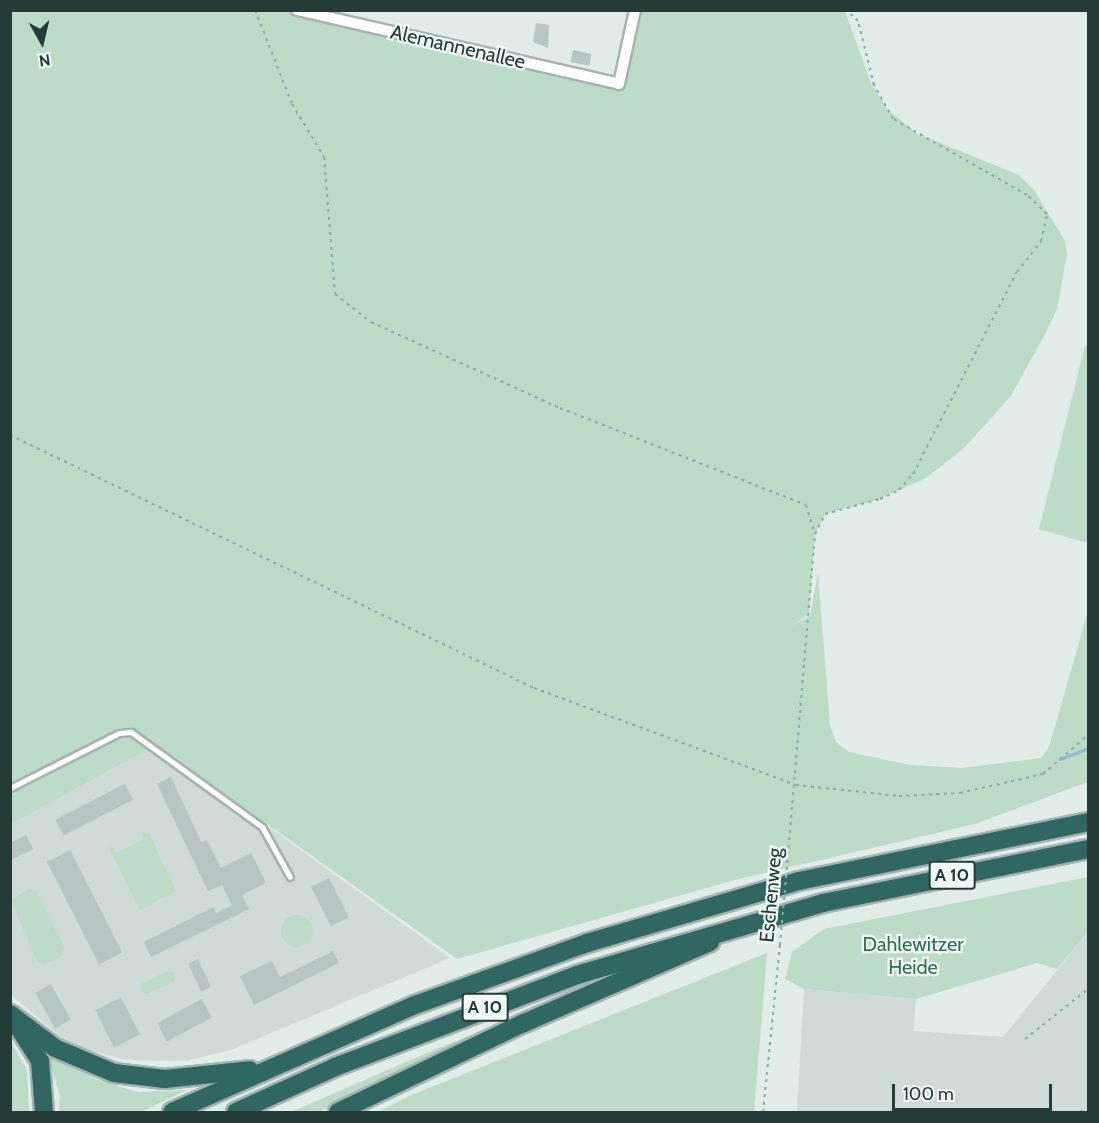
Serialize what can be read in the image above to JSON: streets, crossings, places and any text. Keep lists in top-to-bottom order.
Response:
{
  "streets": {
    "highway": ["A 10"],
    "street": ["Alemannenallee"],
    "path": ["Eschenweg"]
  },
  "parks": ["Dahlewitzer Heide"],
  "scale_bar": "100 m",
  "north": "bottom"
}
